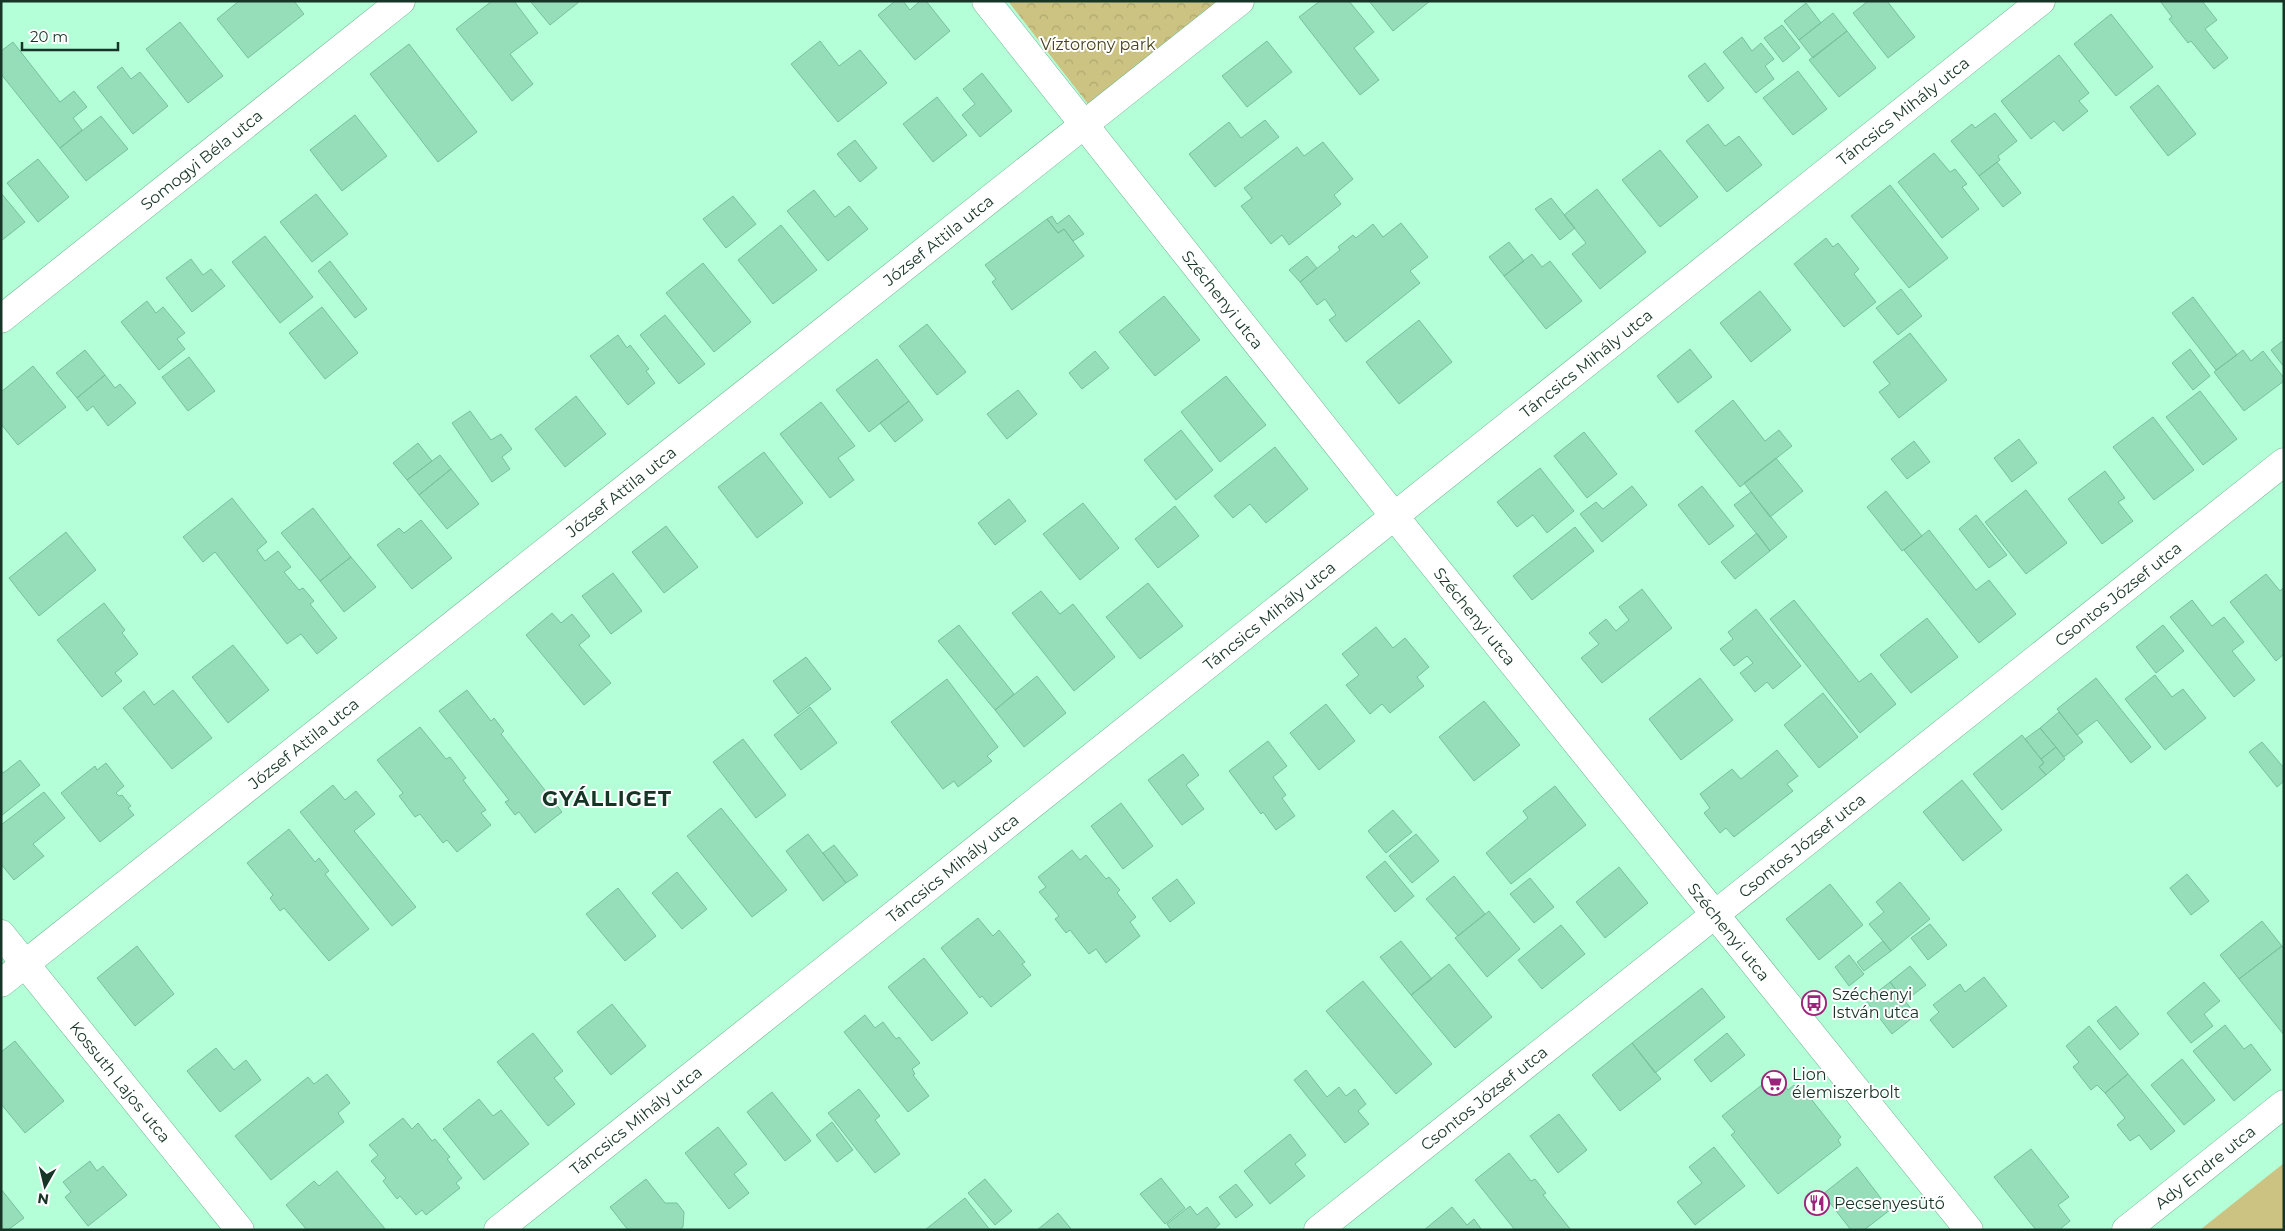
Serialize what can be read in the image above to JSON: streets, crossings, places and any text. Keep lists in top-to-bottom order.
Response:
{
  "streets": {
    "street": [
      "Táncsics Mihály utca",
      "Somogyi Béla utca",
      "József Attila utca",
      "Széchenyi utca",
      "Csontos József utca",
      "Kossuth Lajos utca",
      "Ady Endre utca"
    ]
  },
  "crossings": [
    ["Táncsics Mihály utca", "Széchenyi utca"],
    ["József Attila utca", "Széchenyi utca"],
    ["József Attila utca", "Kossuth Lajos utca"],
    ["Széchenyi utca", "Csontos József utca"]
  ],
  "districts": ["GYÁLLIGET"],
  "parks": ["Víztorony park"],
  "places": {
    "bus stop": ["Széchenyi István utca"],
    "supermarket": ["Lion élemiszerbolt"],
    "restaurant": ["Pecsenyesütő"]
  },
  "scale_bar": "20 m",
  "north": "bottom"
}
